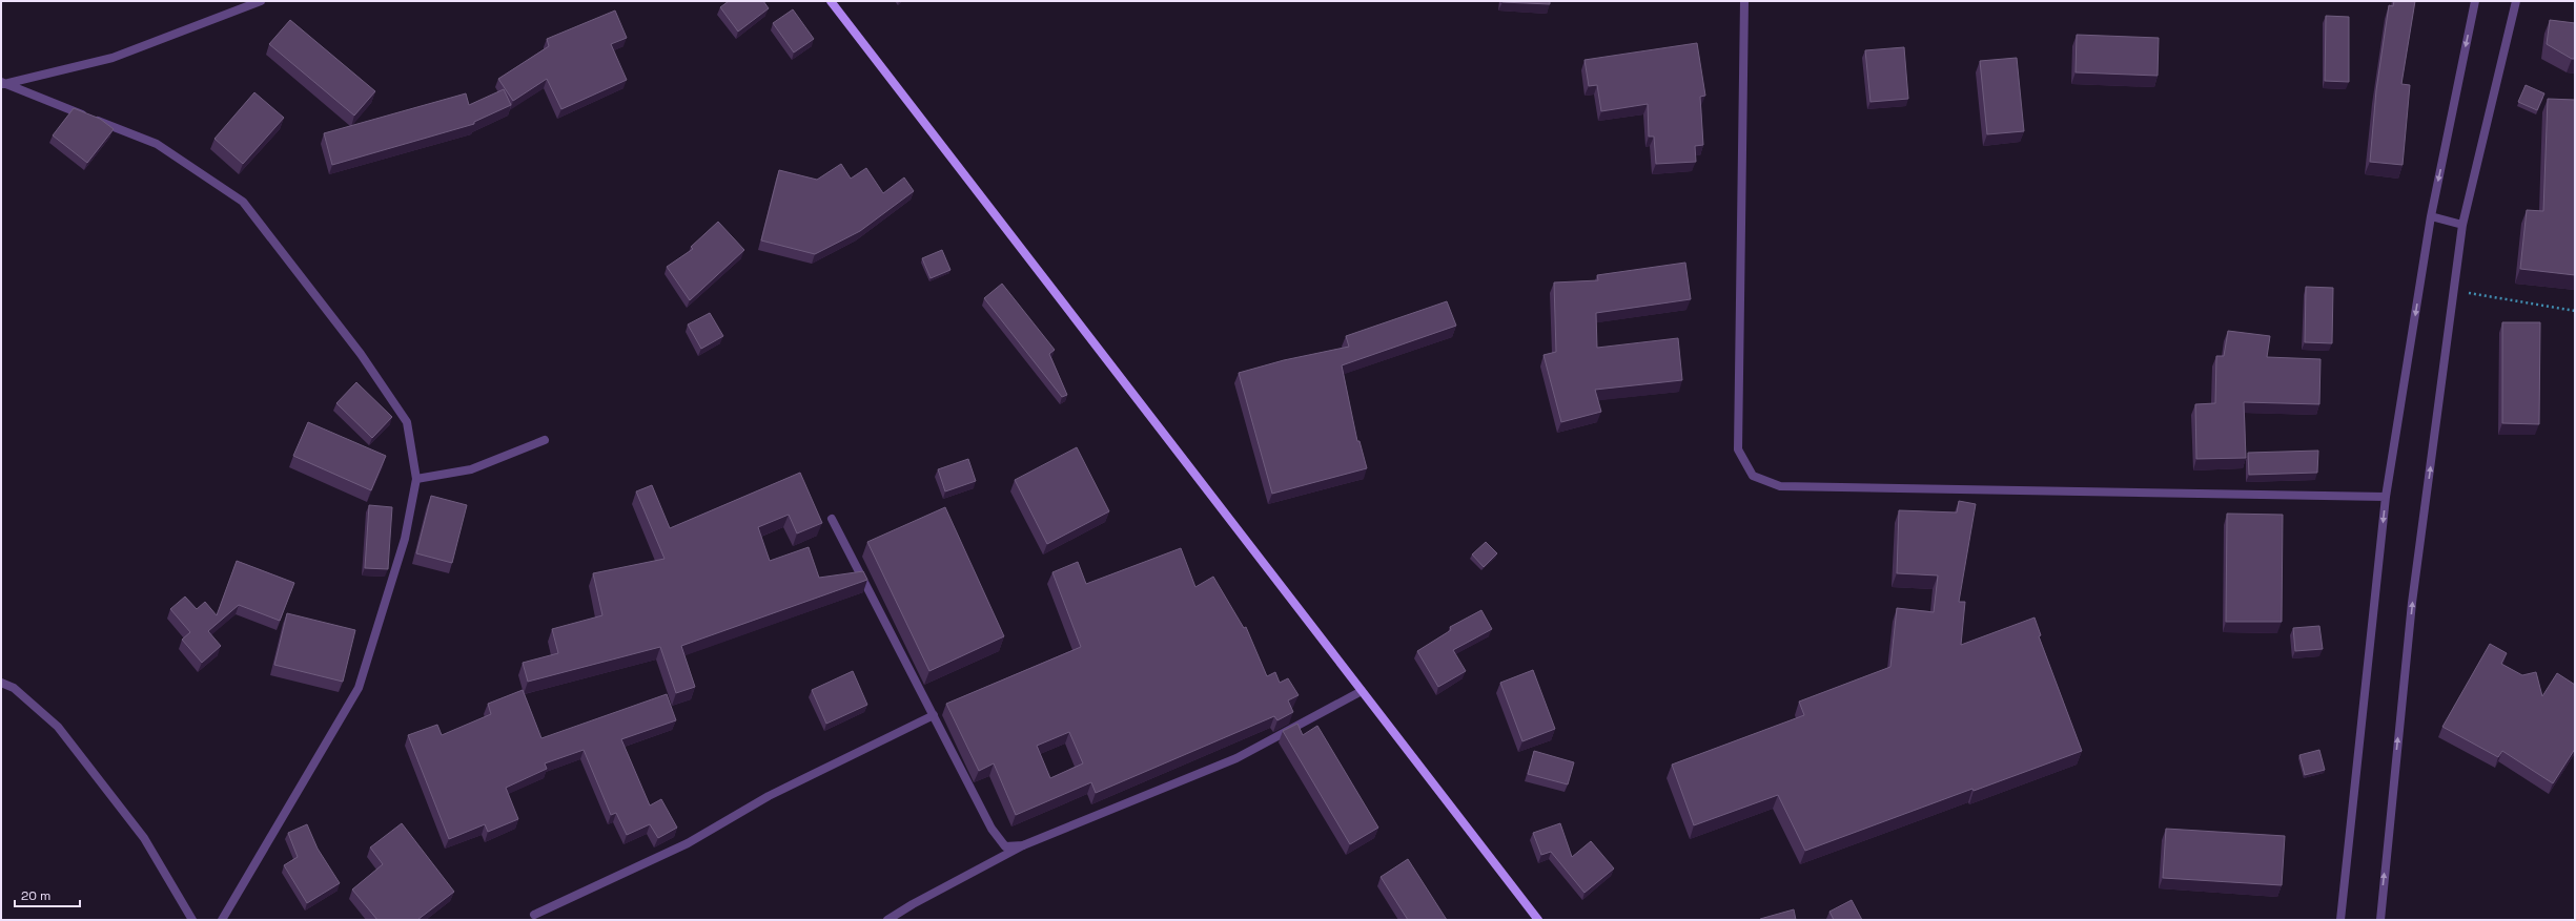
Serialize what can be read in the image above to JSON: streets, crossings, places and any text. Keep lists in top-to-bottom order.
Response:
{
  "scale_bar": "20 m"
}
